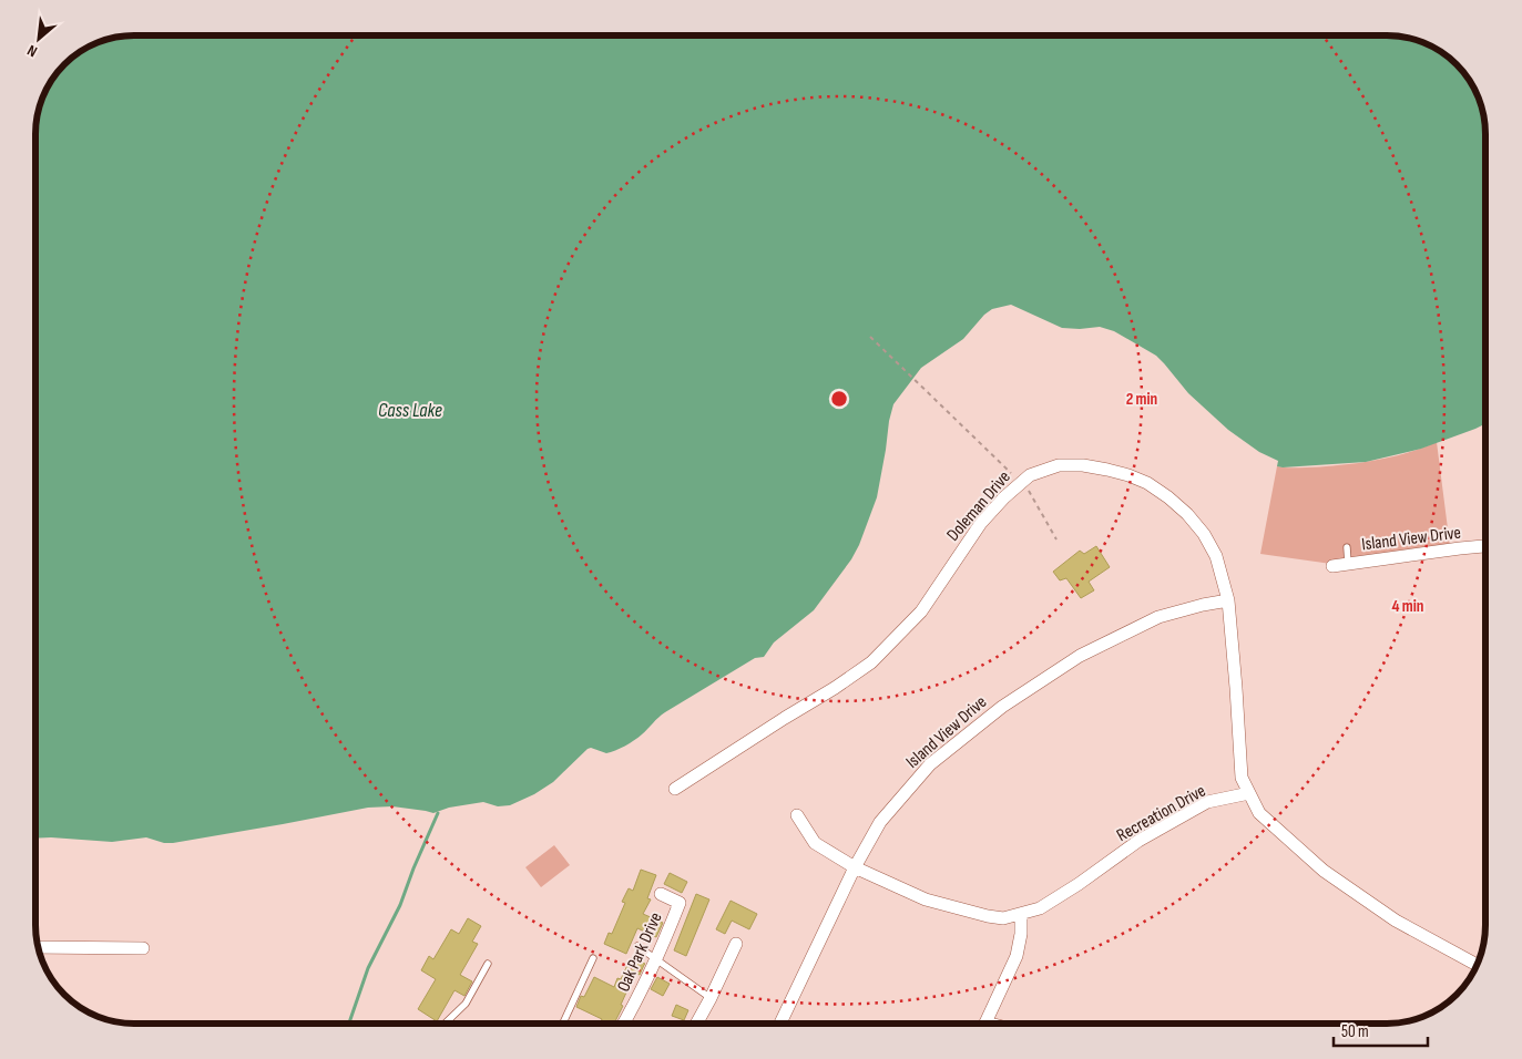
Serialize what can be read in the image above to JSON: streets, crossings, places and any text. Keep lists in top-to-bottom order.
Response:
{
  "streets": {
    "street": [
      "Doleman Drive",
      "Island View Drive",
      "Recreation Drive",
      "Oak Park Drive"
    ]
  },
  "crossings": [
    ["Doleman Drive", "Island View Drive"],
    ["Doleman Drive", "Recreation Drive"],
    ["Island View Drive", "Recreation Drive"]
  ],
  "water": ["Cass Lake"],
  "scale_bar": "50 m",
  "north": "bottom left",
  "rings": ["2 min", "4 min"]
}
